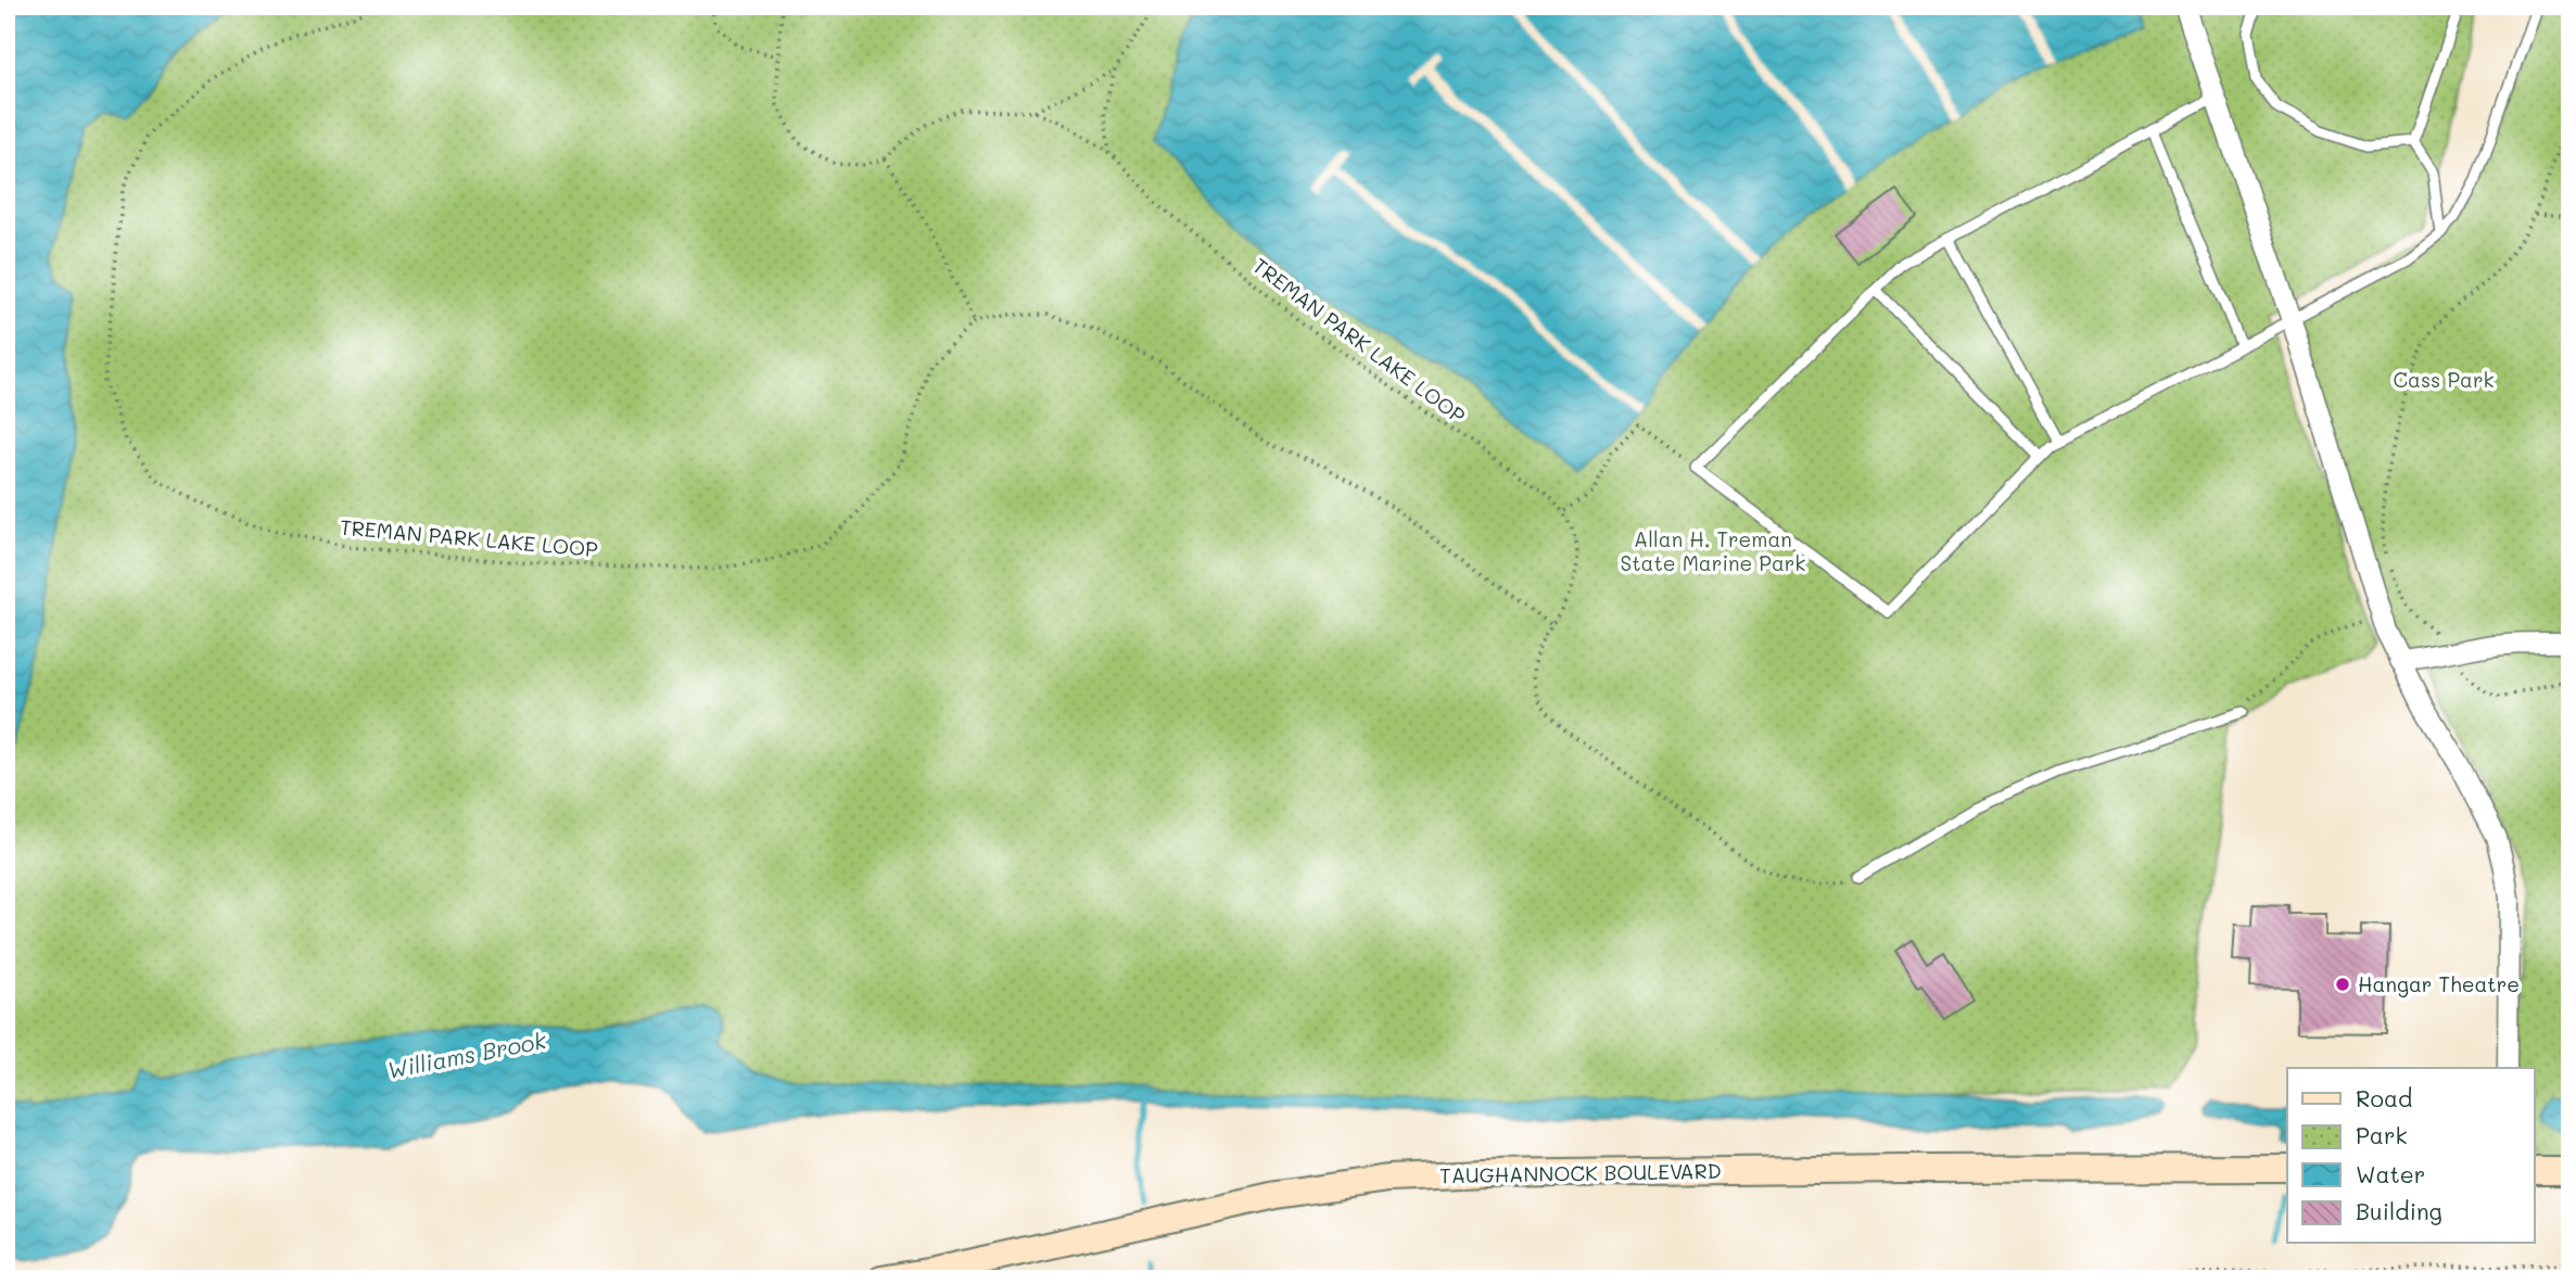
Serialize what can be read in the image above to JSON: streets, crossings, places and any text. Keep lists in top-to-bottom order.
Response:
{
  "streets": {
    "main road": ["TAUGHANNOCK BOULEVARD"],
    "path": ["TREMAN PARK LAKE LOOP"]
  },
  "water": ["Williams Brook"],
  "parks": ["Cass Park", "Allan H. Treman State Marine Park"],
  "places": ["Hangar Theatre"],
  "legend": [
    "Road",
    "Park",
    "Water",
    "Building"
  ]
}
